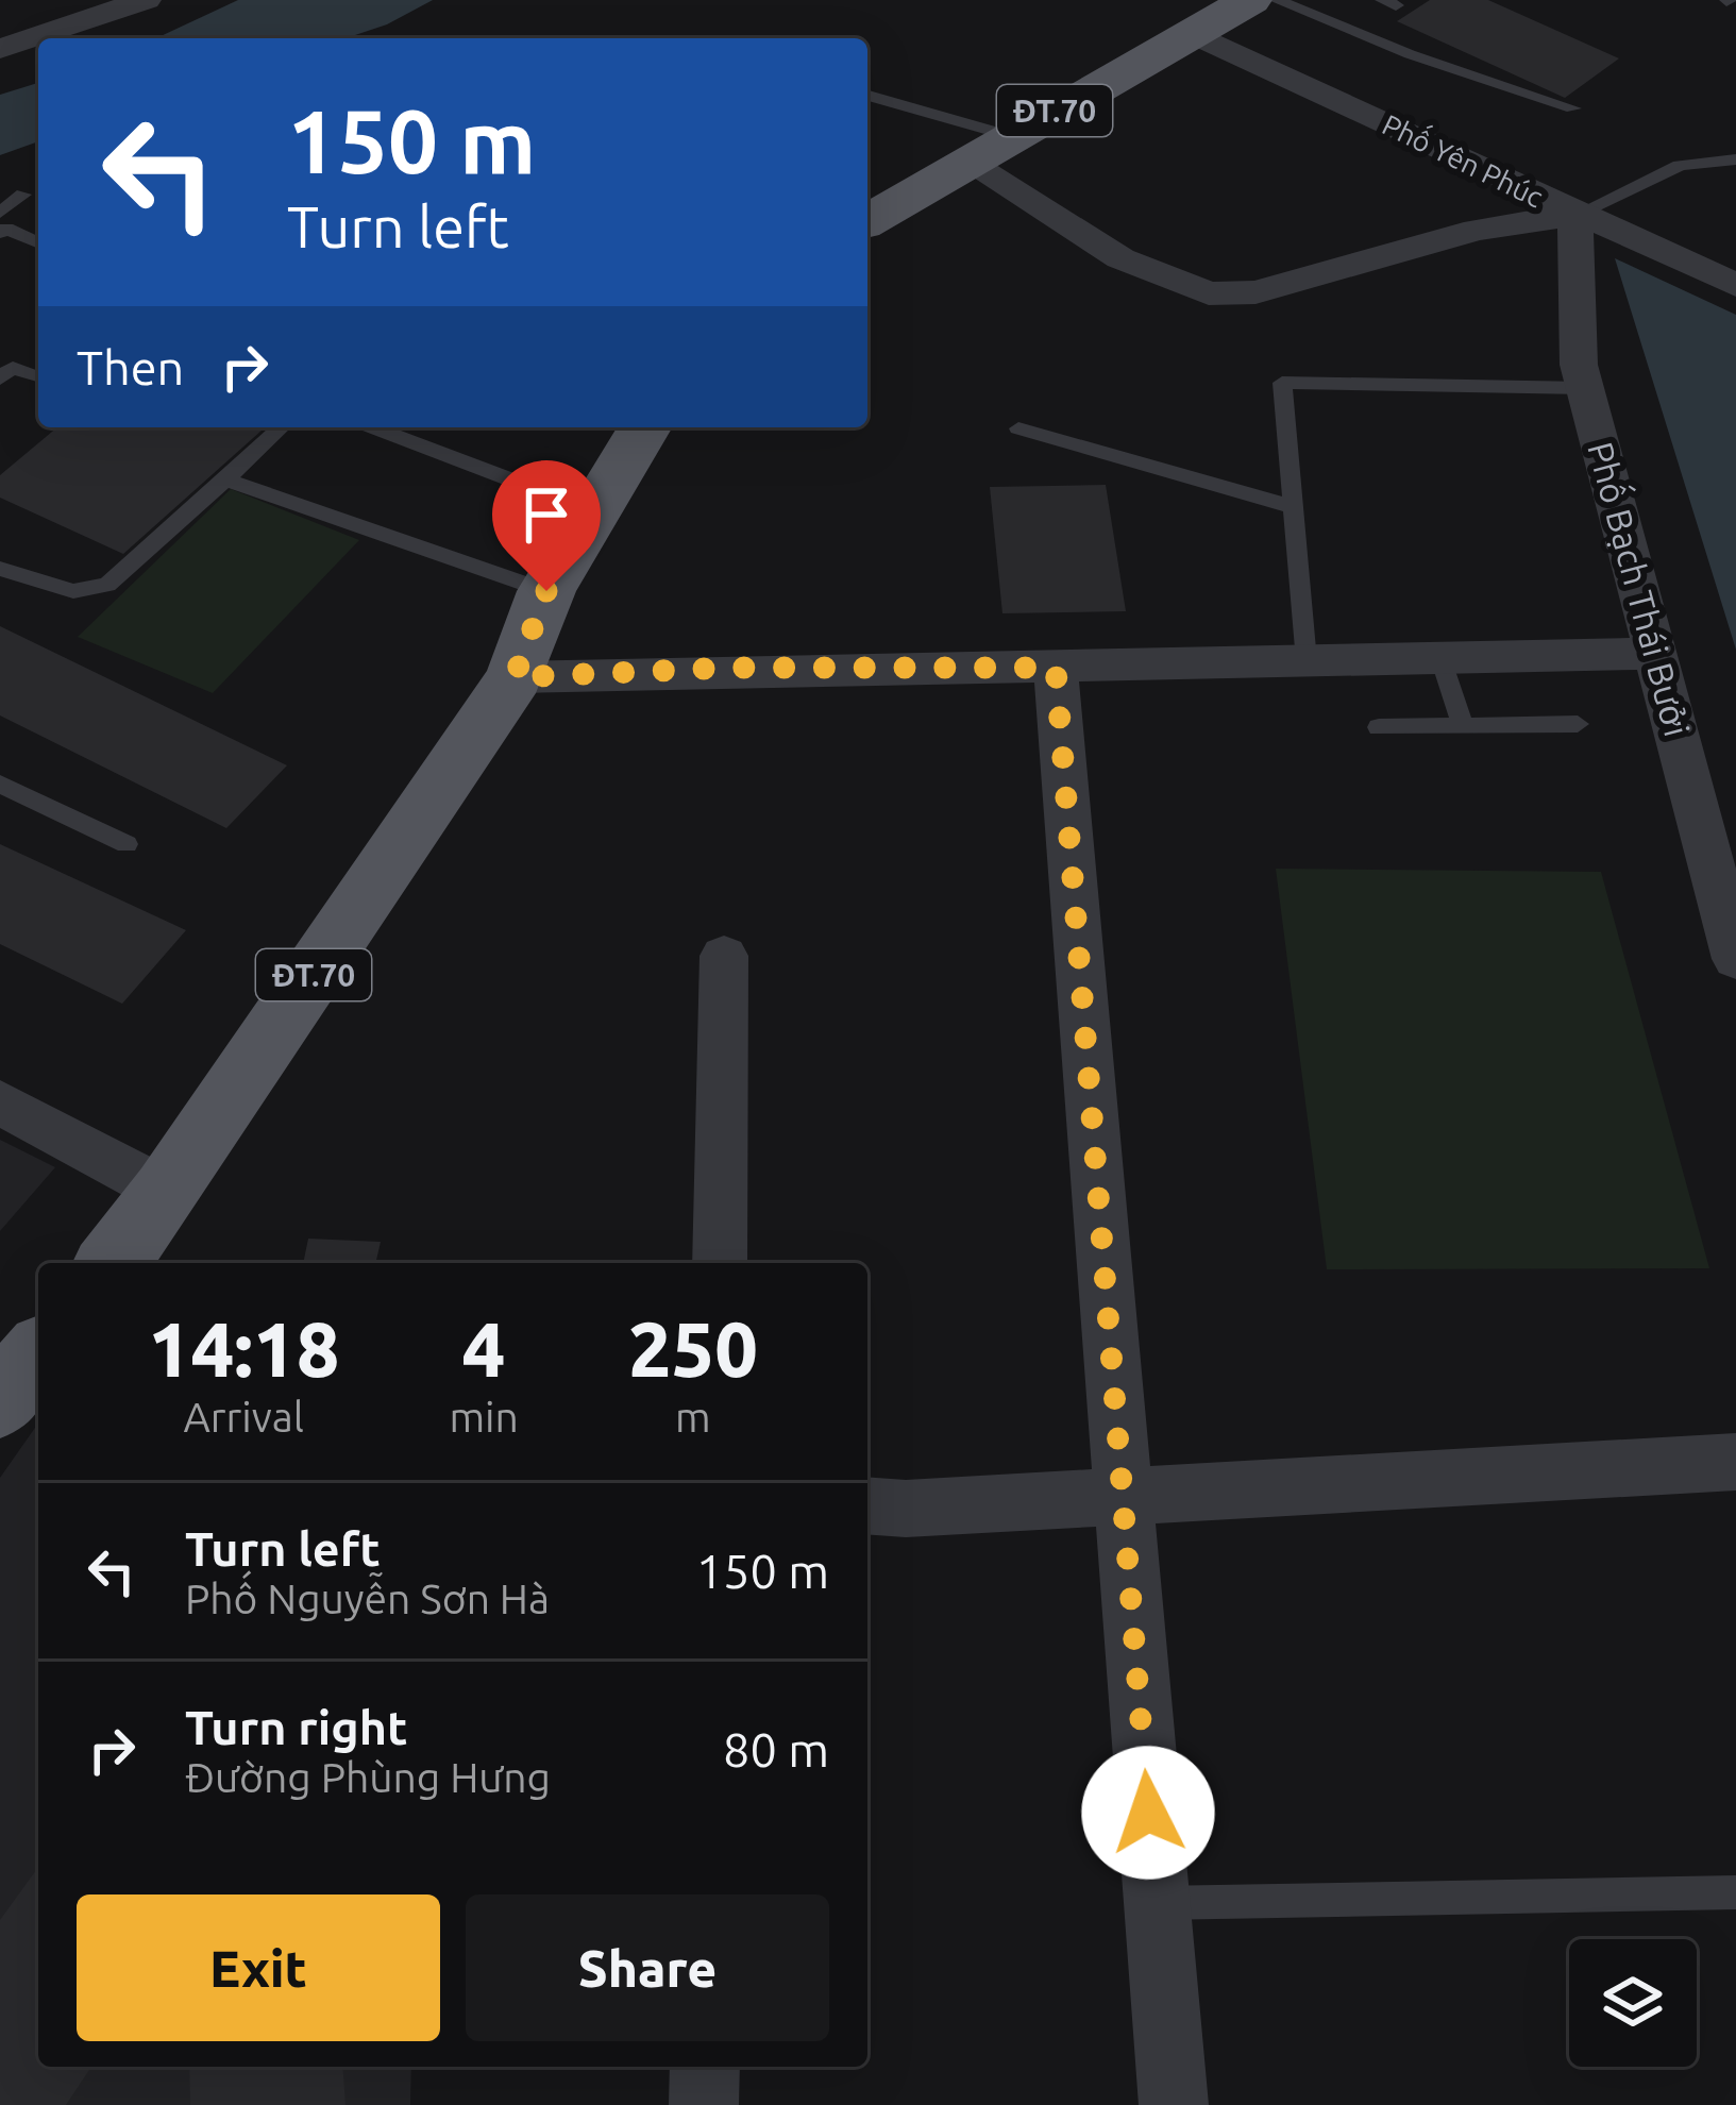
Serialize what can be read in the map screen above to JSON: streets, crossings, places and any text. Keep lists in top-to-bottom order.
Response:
{
  "streets": {
    "main road": ["ĐT.70"],
    "street": ["Phố Yên Phúc", "Phố Bạch Thái Bưởi"]
  },
  "crossings": [
    ["ĐT.70", "Phố Yên Phúc"],
    ["Phố Yên Phúc", "Phố Bạch Thái Bưởi"]
  ],
  "page": {
    "turn": ["150 m", "Turn left"],
    "then": "Then",
    "eta": [
      "14:18",
      "Arrival",
      "4",
      "min",
      "250",
      "m"
    ],
    "list": [
      {
        "name": "Turn left",
        "note": "Phố Nguyễn Sơn Hà",
        "value": "150 m"
      },
      {
        "name": "Turn right",
        "note": "Đường Phùng Hưng",
        "value": "80 m"
      }
    ],
    "buttons": ["Exit", "Share"]
  }
}
